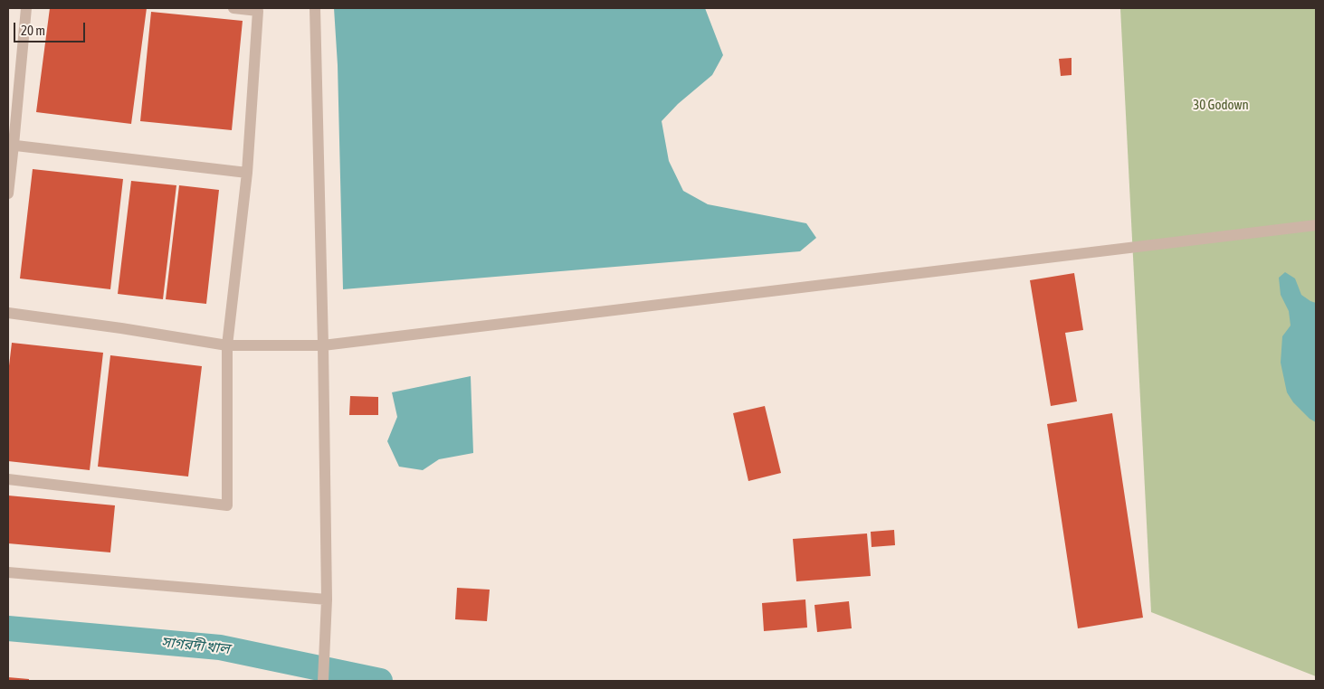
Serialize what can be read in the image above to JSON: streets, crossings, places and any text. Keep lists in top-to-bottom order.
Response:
{
  "water": ["সাগরদী খাল"],
  "parks": ["30 Godown"],
  "scale_bar": "20 m"
}
